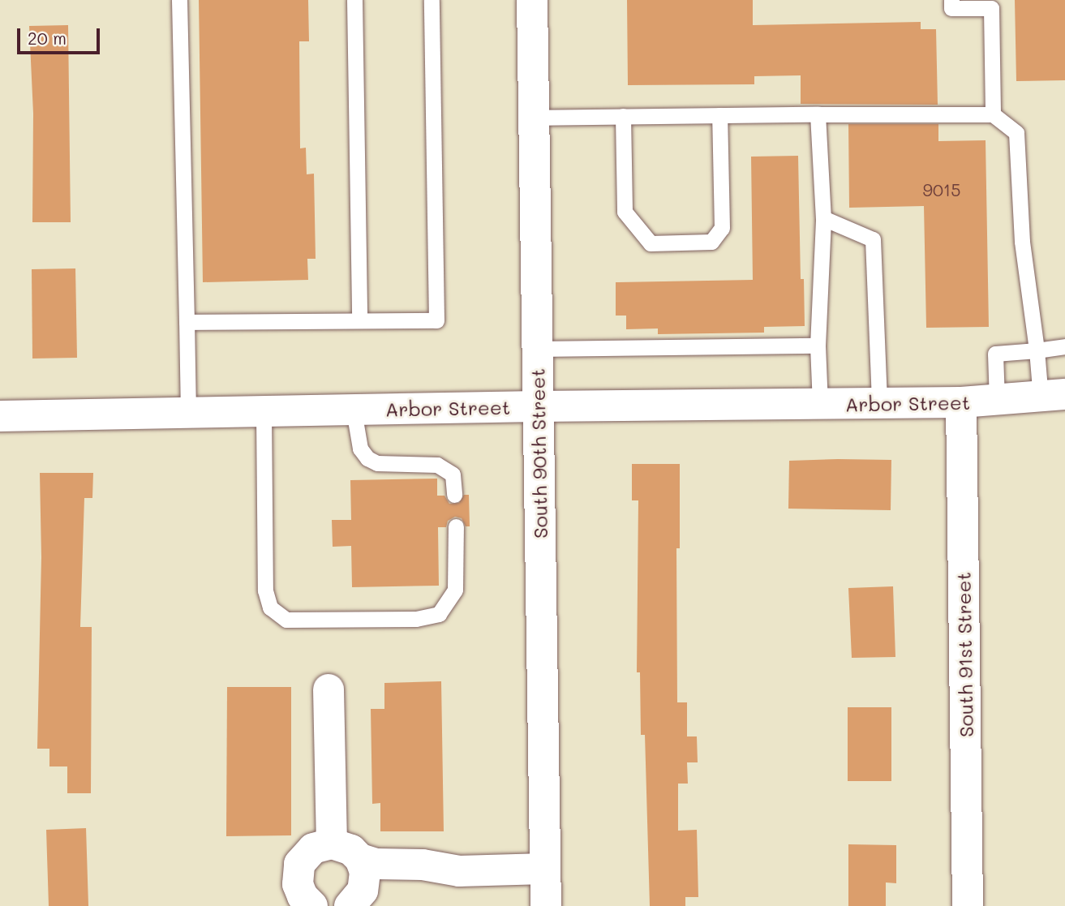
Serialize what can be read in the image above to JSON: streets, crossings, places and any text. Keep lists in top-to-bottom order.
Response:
{
  "streets": {
    "street": ["Arbor Street", "South 90th Street", "South 91st Street"]
  },
  "crossings": [
    ["Arbor Street", "South 90th Street"],
    ["Arbor Street", "South 91st Street"]
  ],
  "house_numbers": ["9015"],
  "scale_bar": "20 m"
}
